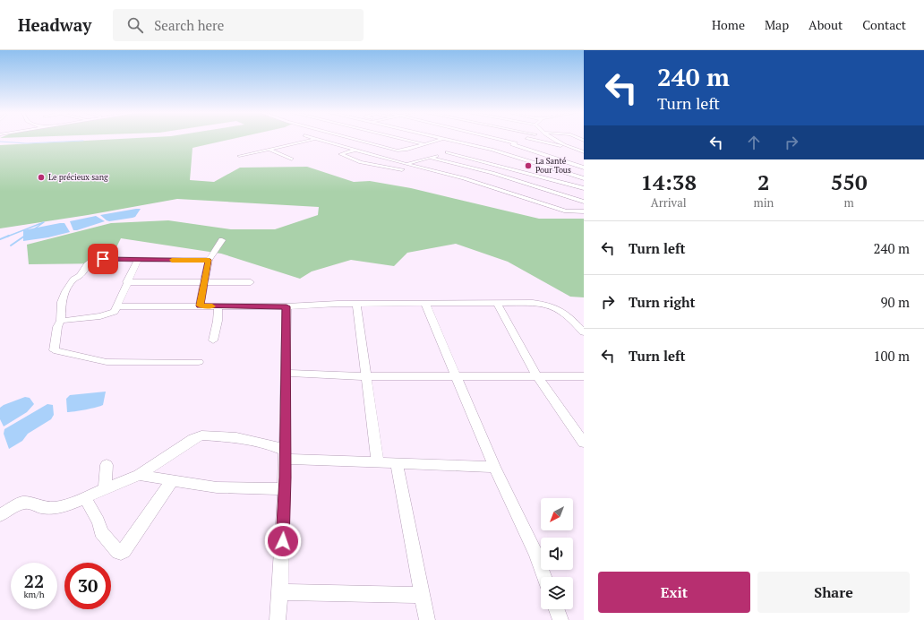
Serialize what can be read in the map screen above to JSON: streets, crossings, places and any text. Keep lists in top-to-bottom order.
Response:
{
  "places": ["La Santé Pour Tous", "Le précieux sang"],
  "north": "bottom left",
  "page": {
    "header": "Headway",
    "search": "Search here",
    "nav": [
      "Home",
      "Map",
      "About",
      "Contact"
    ],
    "turn": ["240 m", "Turn left"],
    "eta": [
      "14:38",
      "Arrival",
      "2",
      "min",
      "550",
      "m"
    ],
    "list": [
      {
        "name": "Turn left",
        "value": "240 m"
      },
      {
        "name": "Turn right",
        "value": "90 m"
      },
      {
        "name": "Turn left",
        "value": "100 m"
      }
    ],
    "speed": "22 km/h",
    "limit": "30",
    "buttons": ["Exit", "Share"]
  }
}
